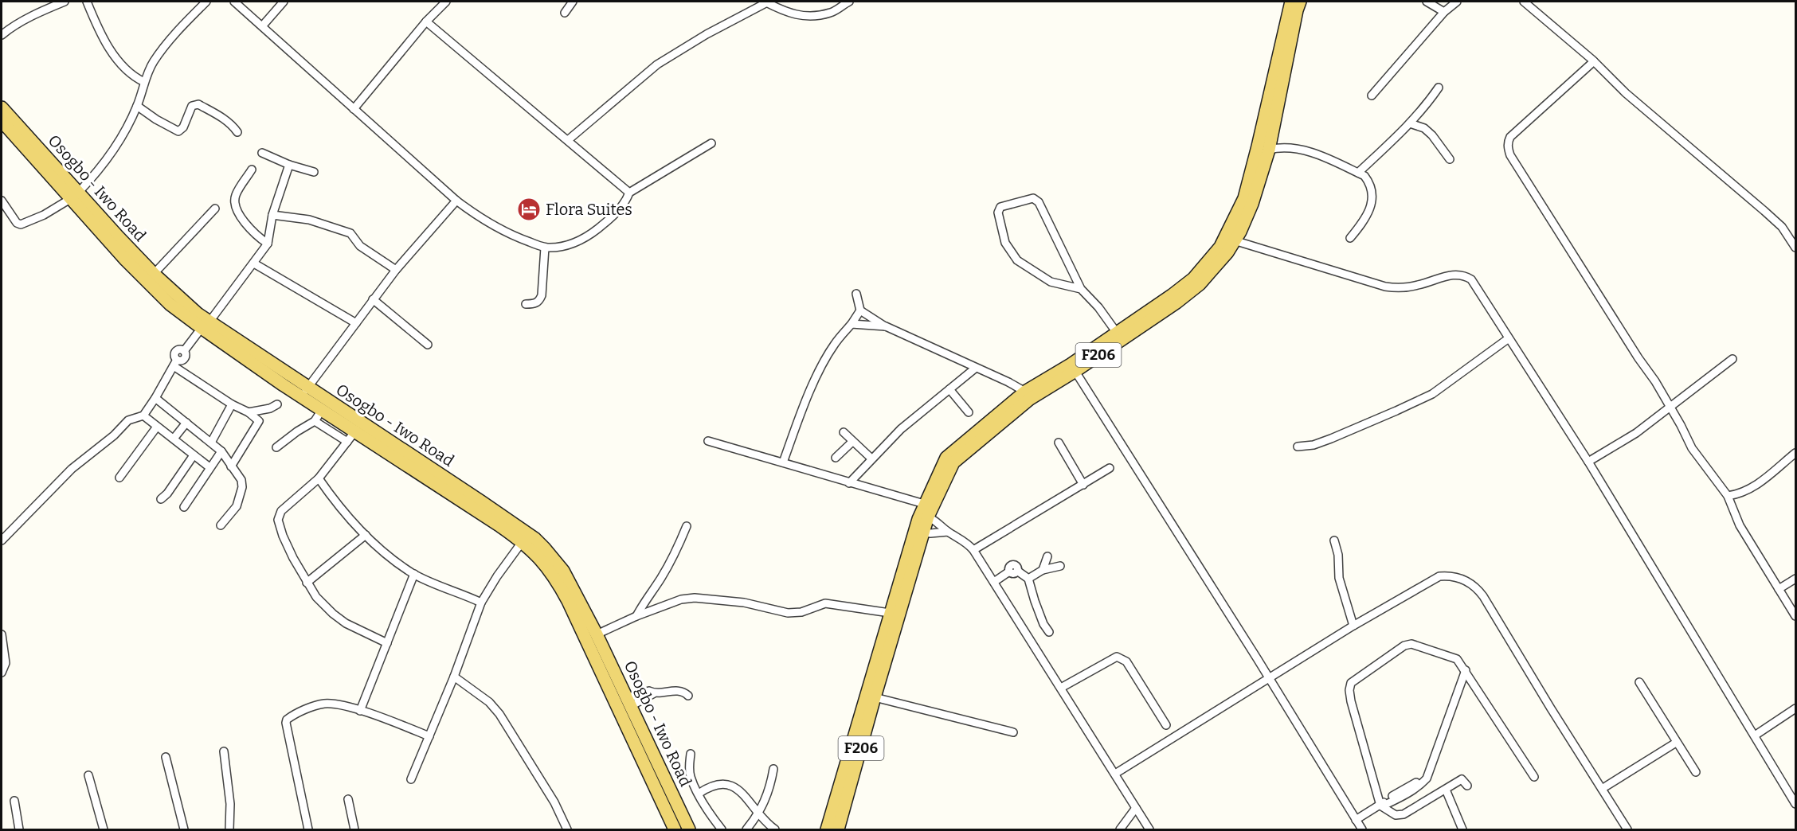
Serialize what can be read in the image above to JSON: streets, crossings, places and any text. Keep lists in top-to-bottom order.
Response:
{
  "streets": {
    "main road": ["Osogbo - Iwo Road", "F206"]
  },
  "places": {
    "hotel": ["Flora Suites"]
  }
}
